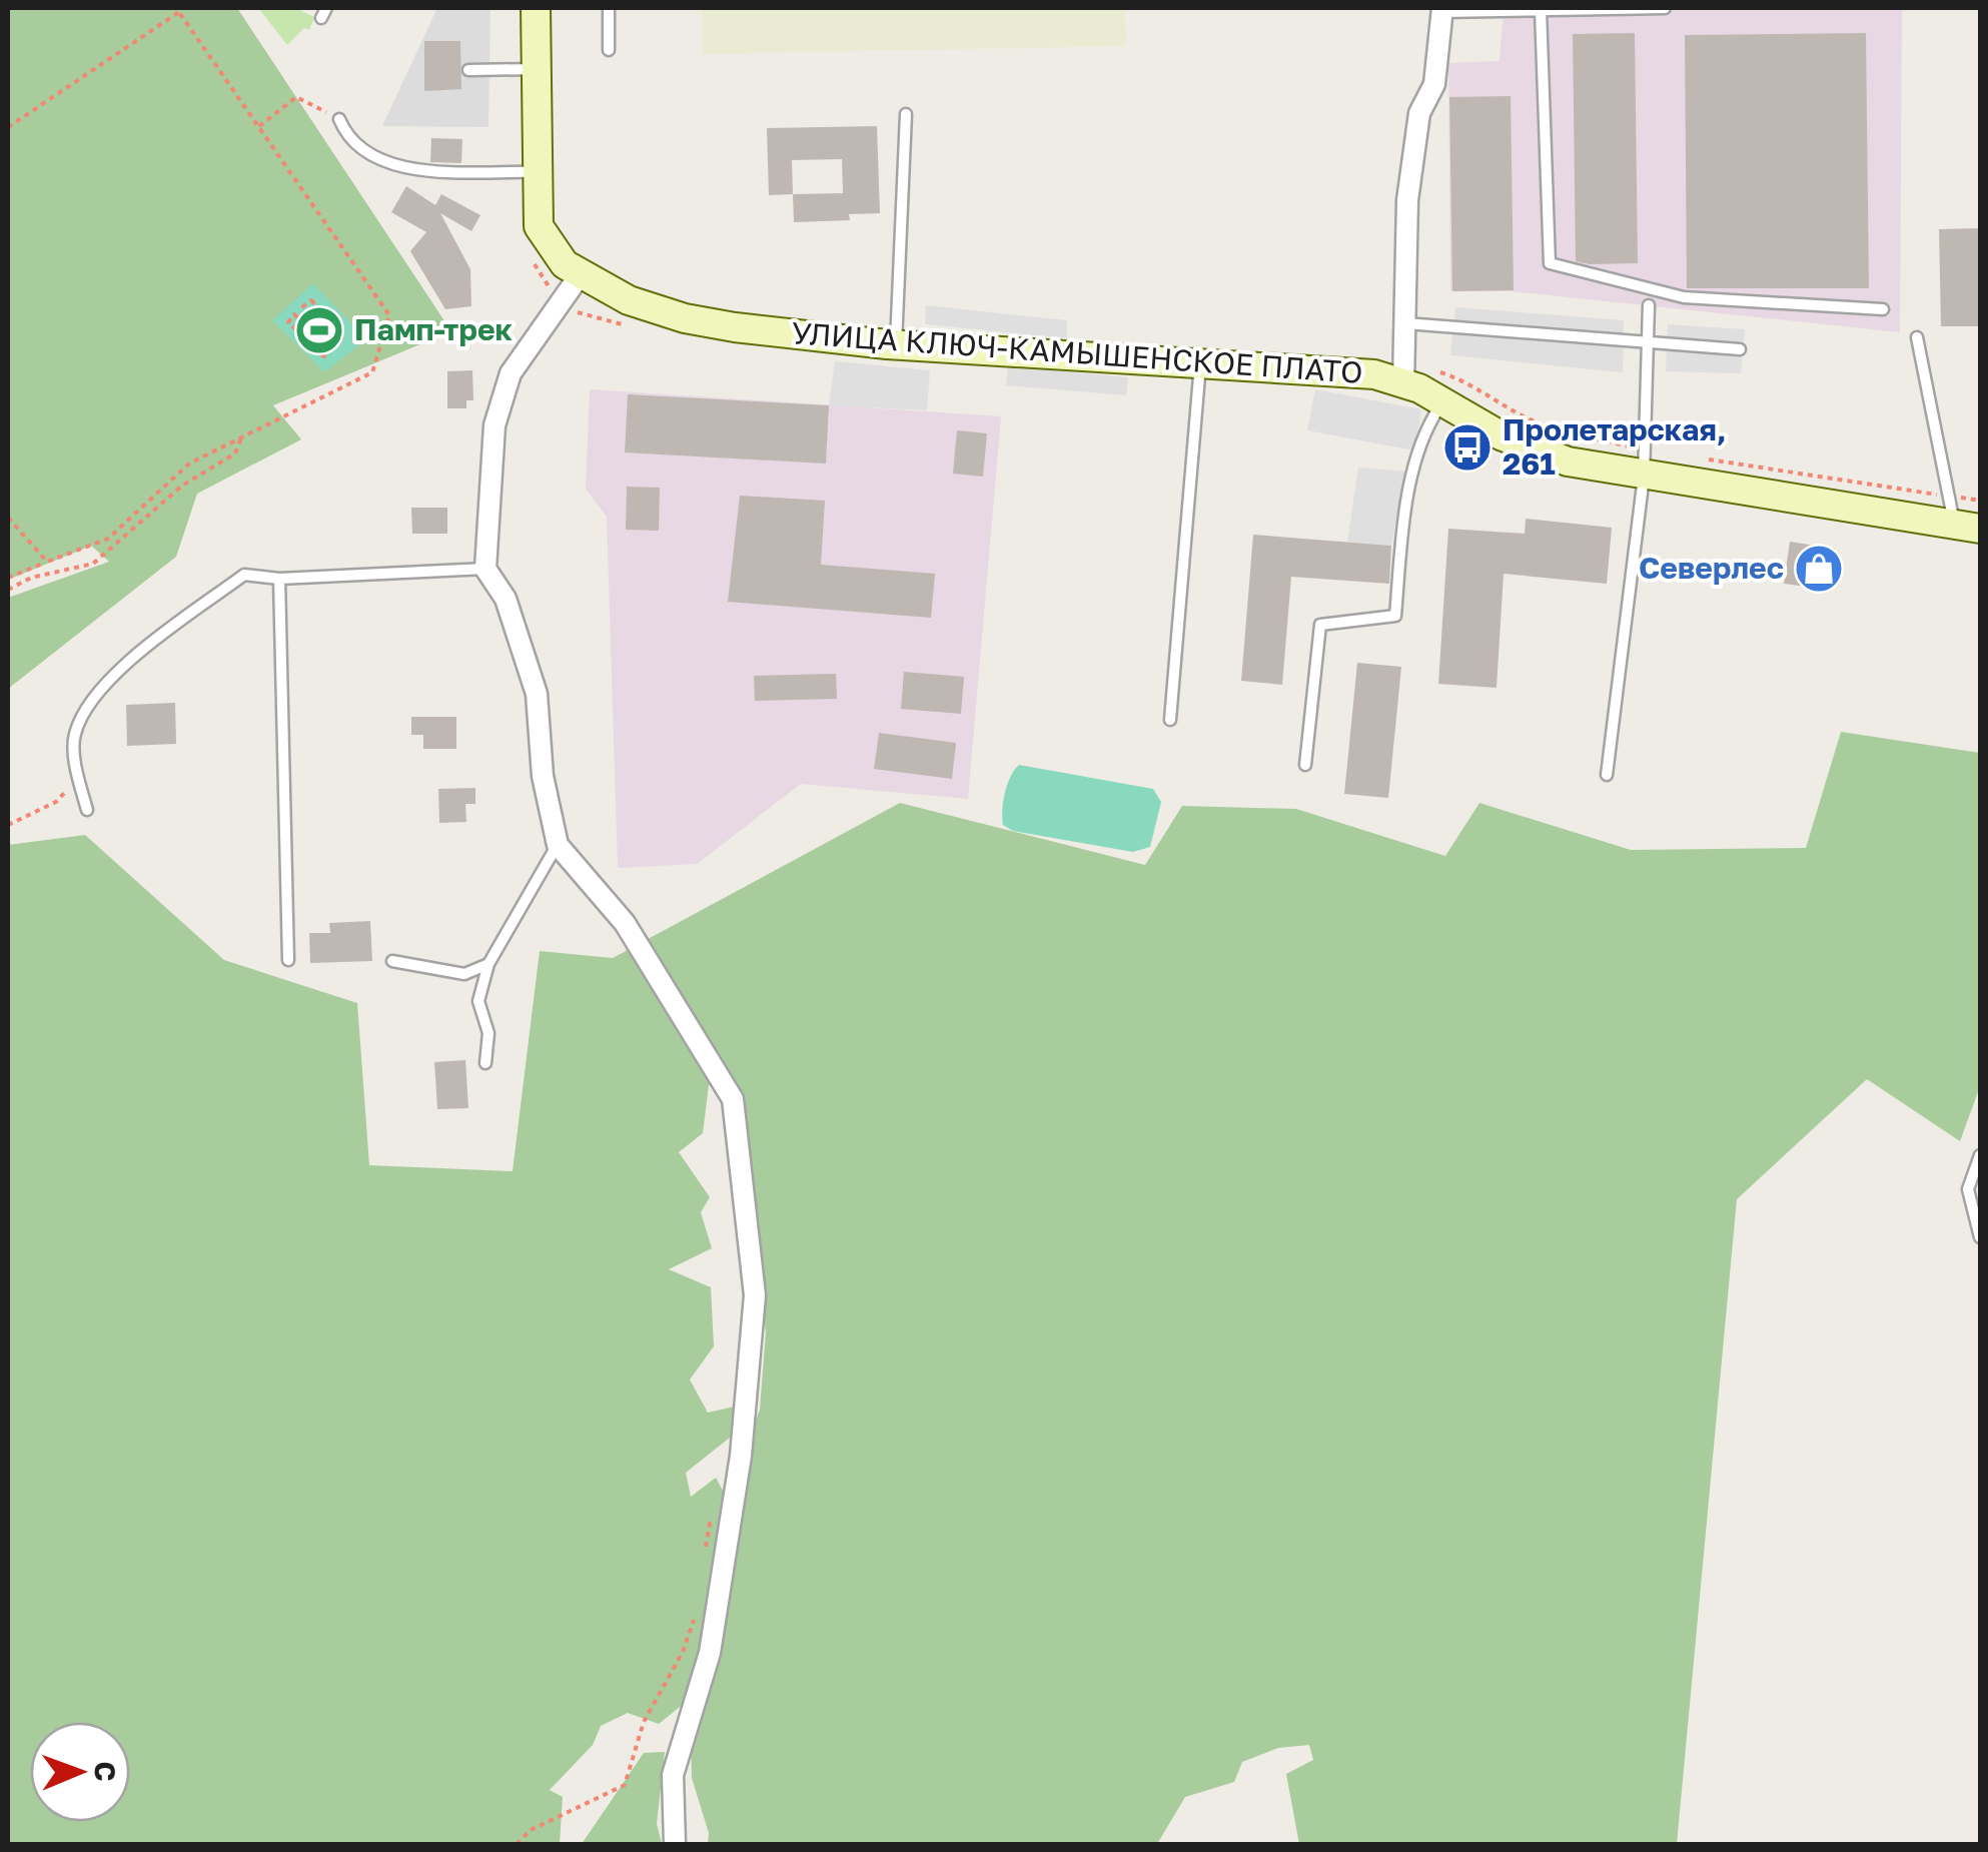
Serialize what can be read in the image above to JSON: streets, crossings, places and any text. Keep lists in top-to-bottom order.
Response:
{
  "streets": {
    "main road": ["УЛИЦА КЛЮЧ-КАМЫШЕНСКОЕ ПЛАТО"]
  },
  "places": {
    "sports": ["Памп-трек"],
    "bus stop": ["Пролетарская, 261"],
    "shop": ["Северлес"]
  },
  "north": "right"
}
